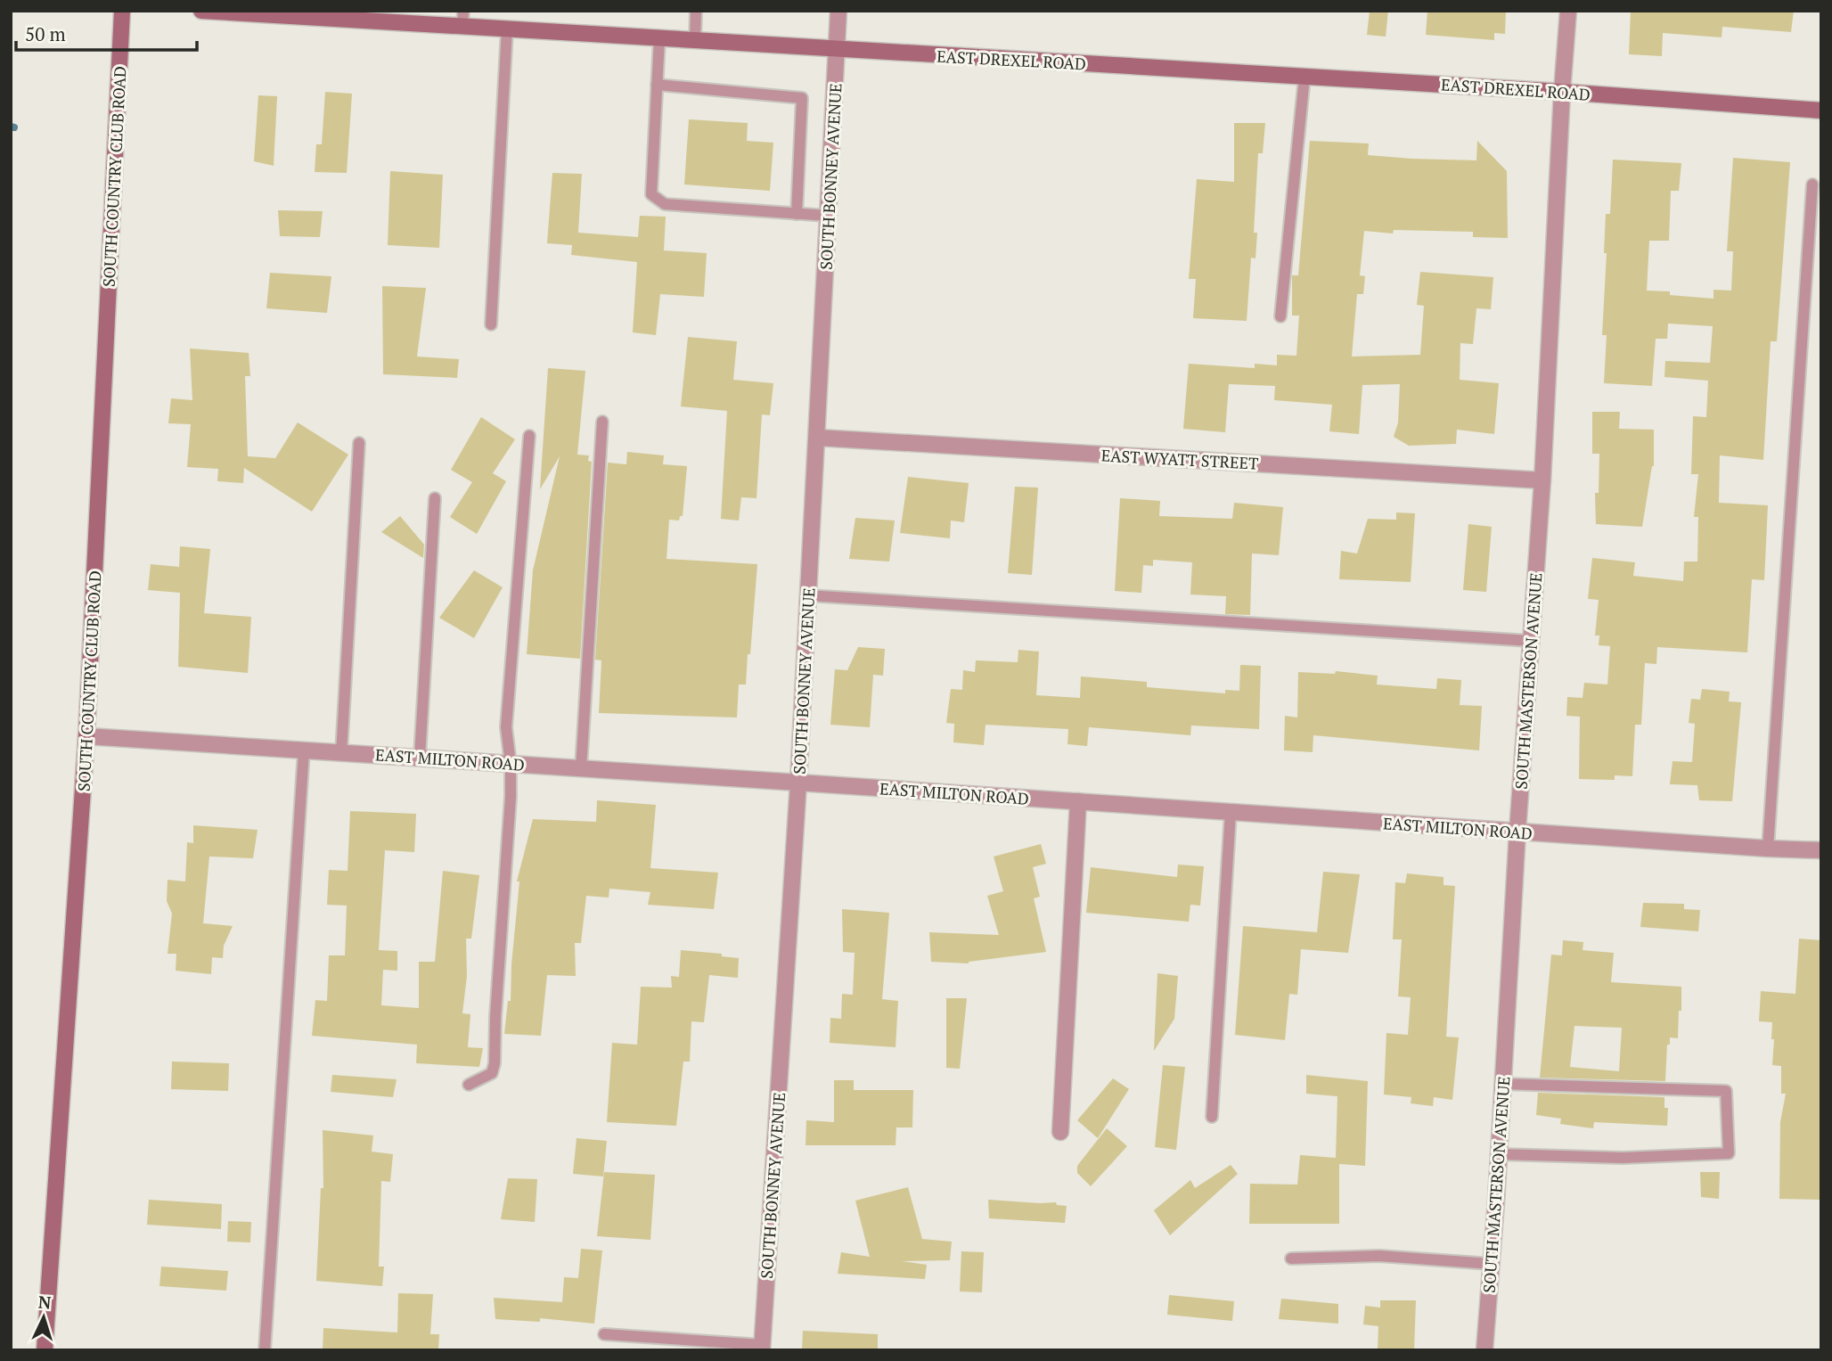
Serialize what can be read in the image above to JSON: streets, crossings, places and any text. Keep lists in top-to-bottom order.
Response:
{
  "streets": {
    "street": [
      "EAST DREXEL ROAD",
      "SOUTH COUNTRY CLUB ROAD",
      "SOUTH BONNEY AVENUE",
      "EAST WYATT STREET",
      "SOUTH MASTERSON AVENUE",
      "EAST MILTON ROAD"
    ]
  },
  "crossings": [
    ["EAST DREXEL ROAD", "SOUTH BONNEY AVENUE"],
    ["EAST DREXEL ROAD", "SOUTH MASTERSON AVENUE"],
    ["SOUTH COUNTRY CLUB ROAD", "EAST MILTON ROAD"],
    ["SOUTH BONNEY AVENUE", "EAST WYATT STREET"],
    ["SOUTH BONNEY AVENUE", "EAST MILTON ROAD"],
    ["EAST WYATT STREET", "SOUTH MASTERSON AVENUE"],
    ["SOUTH MASTERSON AVENUE", "EAST MILTON ROAD"]
  ],
  "scale_bar": "50 m",
  "north": "top"
}
